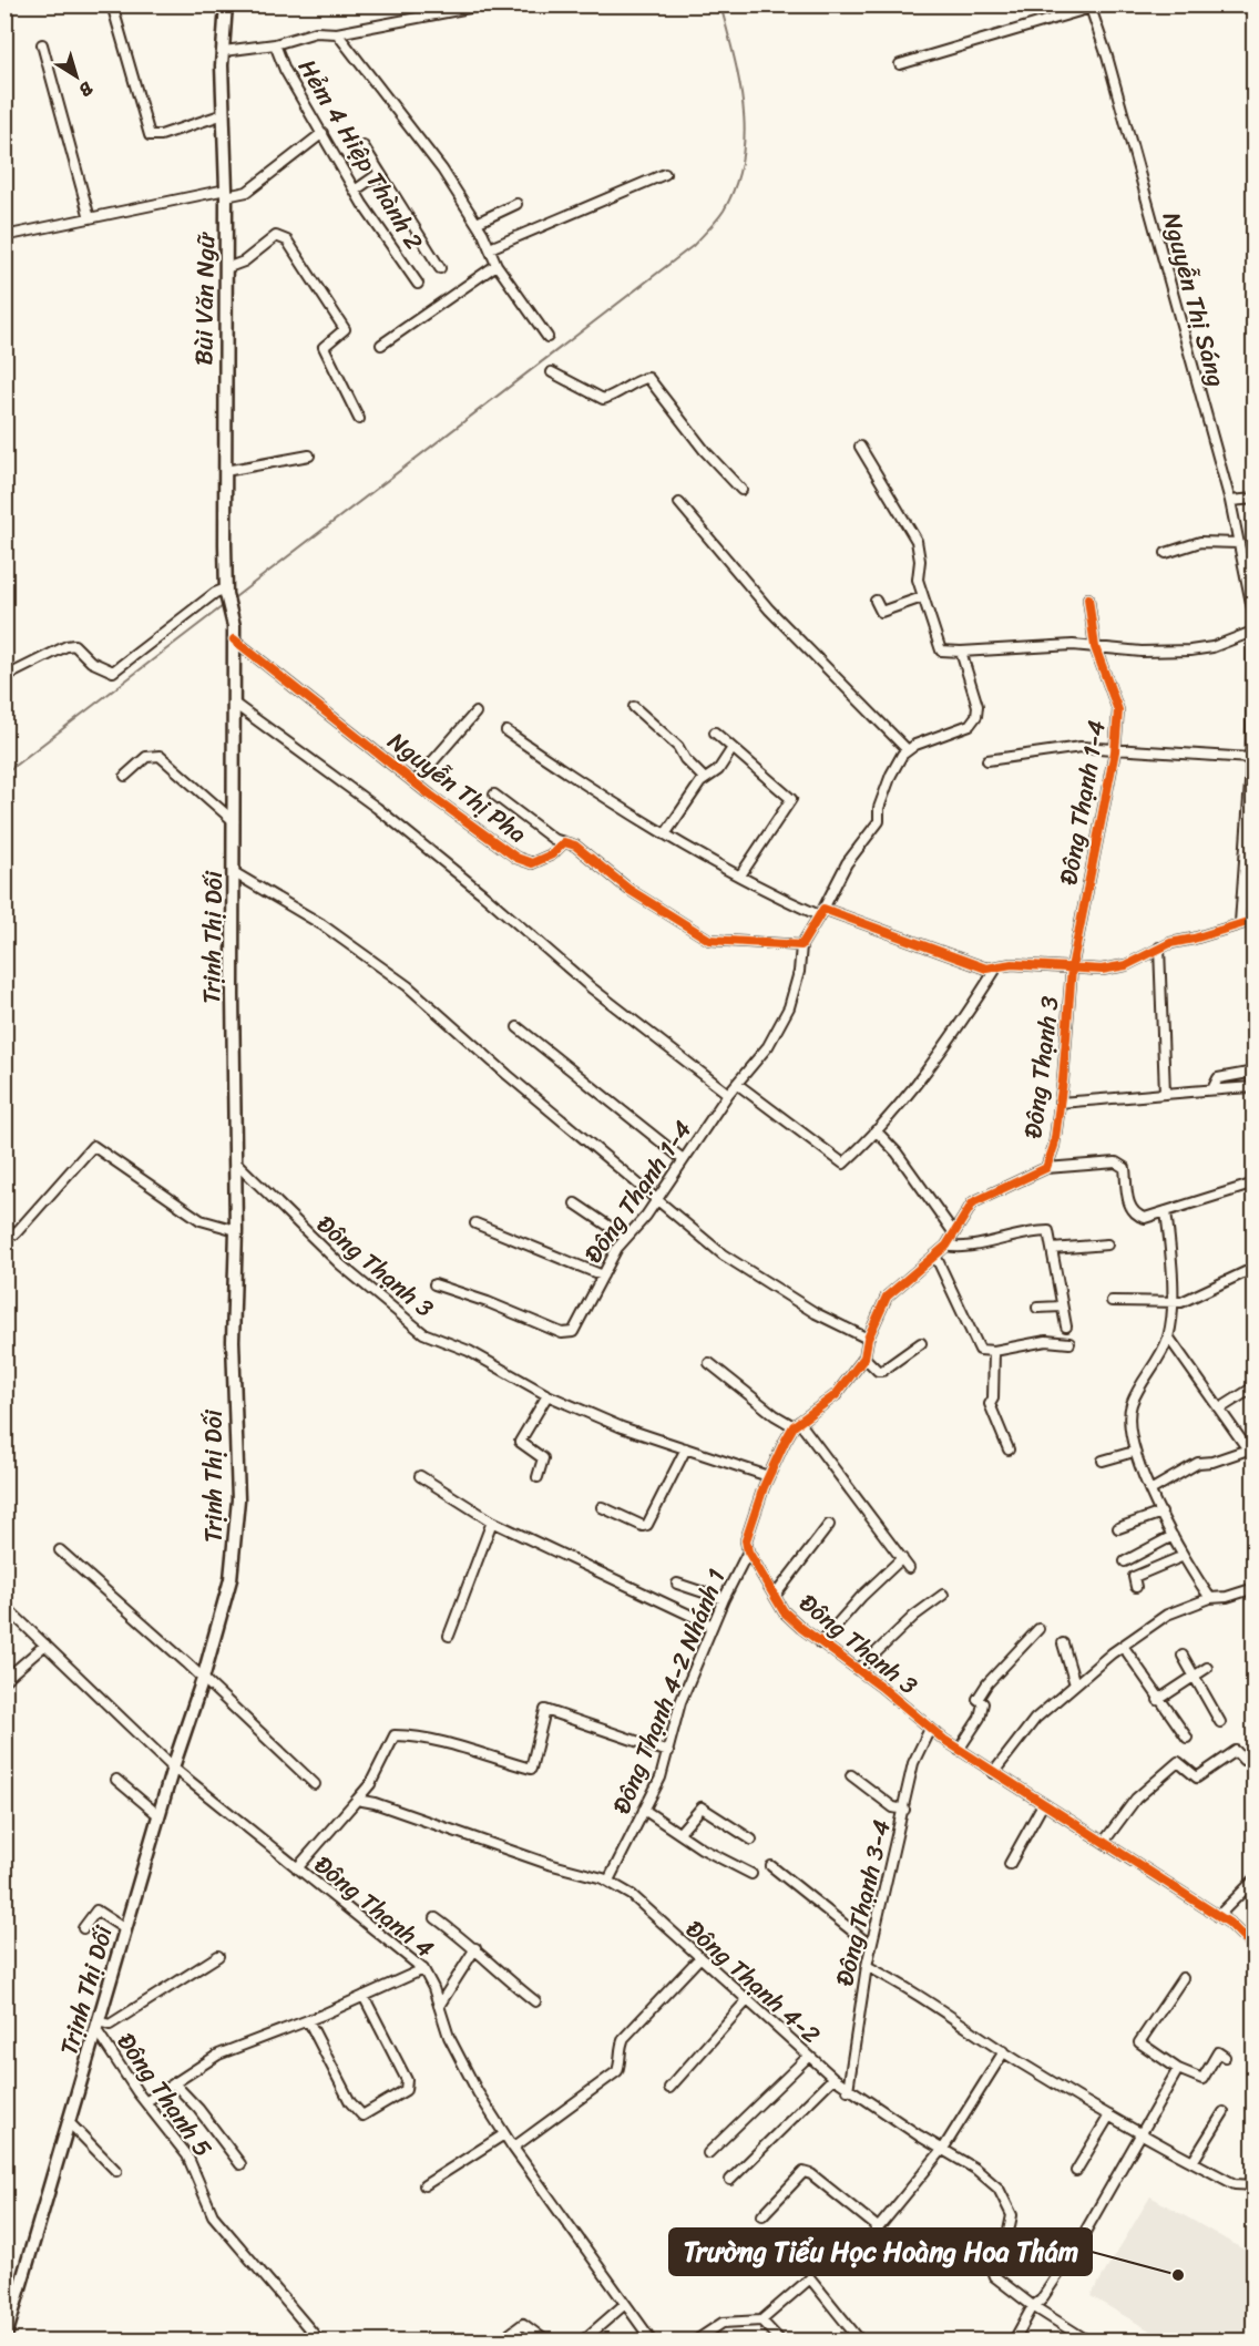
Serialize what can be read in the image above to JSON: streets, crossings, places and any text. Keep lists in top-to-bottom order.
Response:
{
  "streets": {
    "main road": ["Bùi Văn Ngữ", "Trịnh Thị Dối"],
    "street": [
      "Hẻm 4 Hiệp Thành 2",
      "Nguyễn Thị Sáng",
      "Nguyễn Thị Pha",
      "Đông Thạnh 1-4",
      "Đông Thạnh 3",
      "Đông Thạnh 4-2 Nhánh 1",
      "Đông Thạnh 3-4",
      "Đông Thạnh 4",
      "Đông Thạnh 4-2",
      "Đông Thạnh 5"
    ]
  },
  "crossings": [
    ["Bùi Văn Ngữ", "Trịnh Thị Dối"],
    ["Nguyễn Thị Pha", "Đông Thạnh 1-4"],
    ["Nguyễn Thị Pha", "Trịnh Thị Dối"],
    ["Đông Thạnh 1-4", "Đông Thạnh 3"],
    ["Trịnh Thị Dối", "Đông Thạnh 3"],
    ["Trịnh Thị Dối", "Đông Thạnh 4"],
    ["Trịnh Thị Dối", "Đông Thạnh 5"],
    ["Đông Thạnh 3", "Đông Thạnh 4-2 Nhánh 1"],
    ["Đông Thạnh 3", "Đông Thạnh 3-4"],
    ["Đông Thạnh 4-2 Nhánh 1", "Đông Thạnh 4-2"],
    ["Đông Thạnh 3-4", "Đông Thạnh 4-2"]
  ],
  "places": ["Trường Tiểu Học Hoàng Hoa Thám"],
  "north": "bottom right"
}
